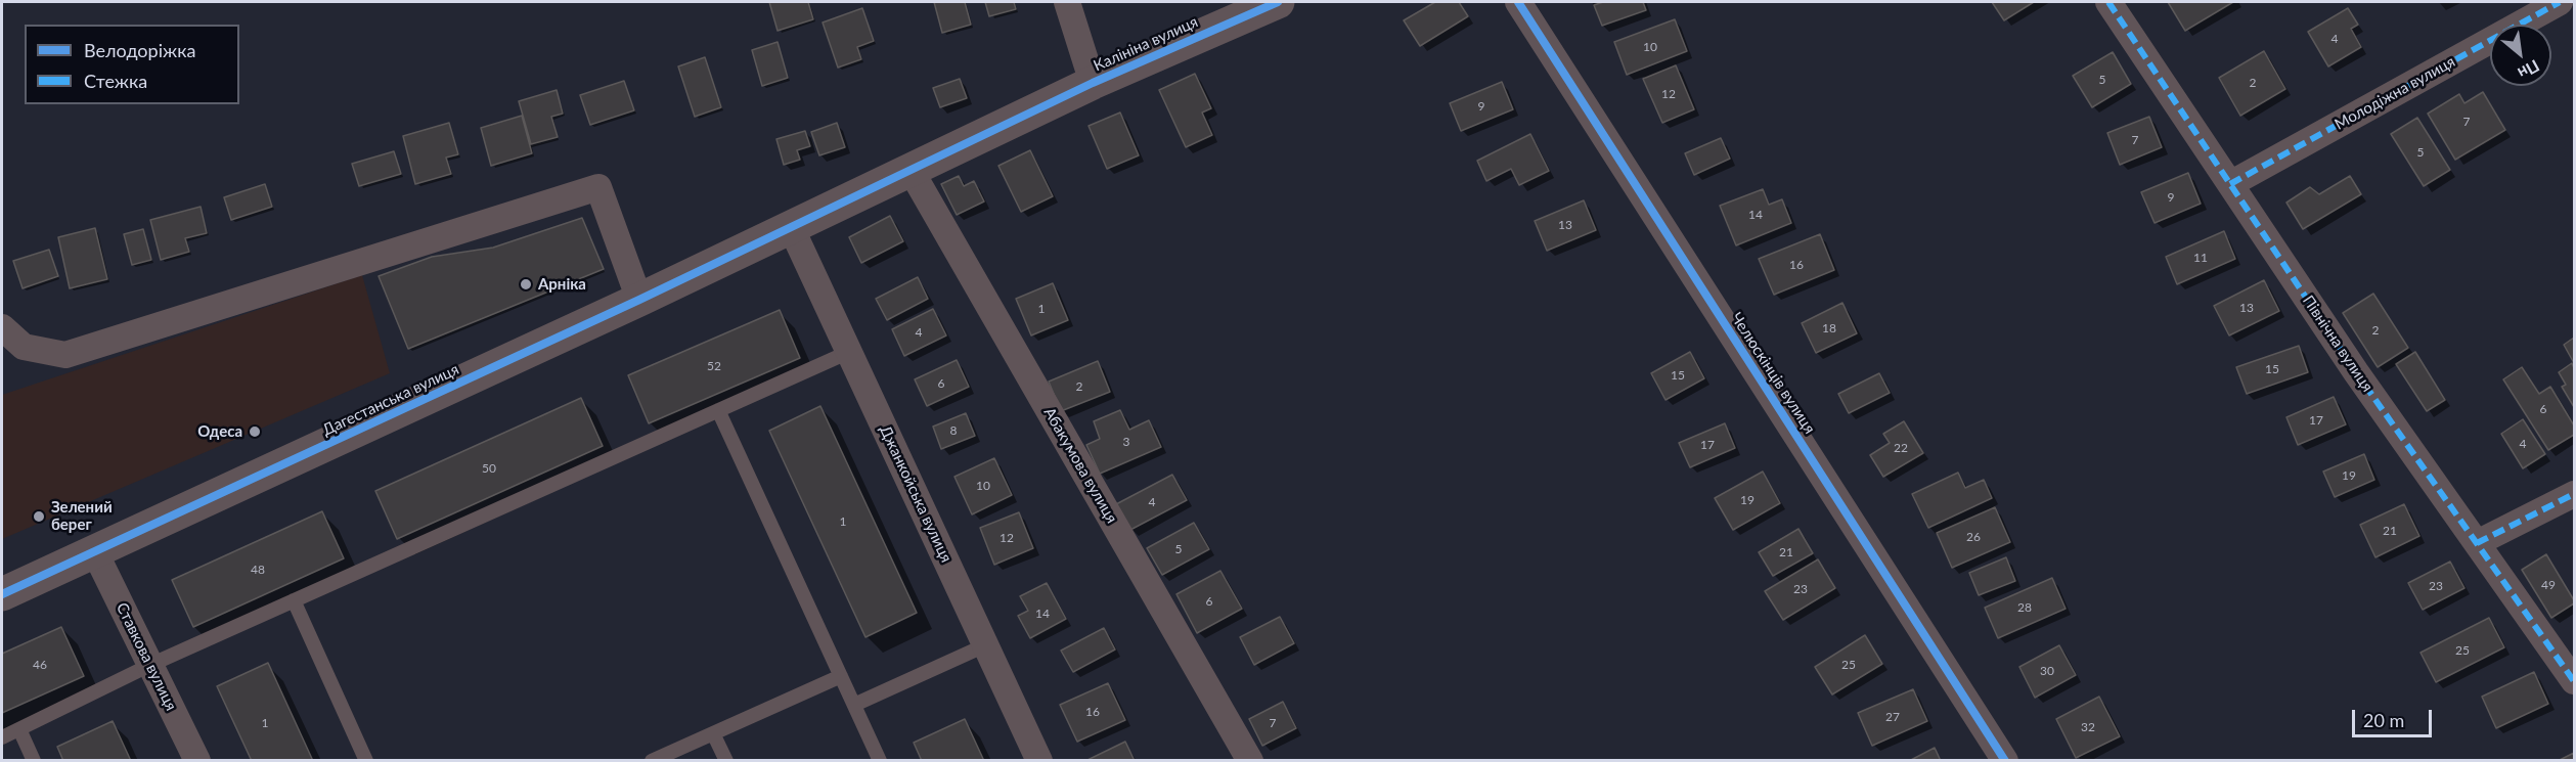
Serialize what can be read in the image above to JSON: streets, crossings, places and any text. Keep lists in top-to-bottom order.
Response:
{
  "streets": {
    "street": [
      "Калініна вулиця",
      "Молодіжна вулиця",
      "Північна вулиця",
      "Челюскінців вулиця",
      "Дагестанська вулиця",
      "Абакумова вулиця",
      "Джанкойська вулиця",
      "Ставкова вулиця"
    ]
  },
  "crossings": [
    ["Калініна вулиця", "Дагестанська вулиця"],
    ["Калініна вулиця", "Абакумова вулиця"],
    ["Молодіжна вулиця", "Північна вулиця"],
    ["Дагестанська вулиця", "Абакумова вулиця"],
    ["Дагестанська вулиця", "Джанкойська вулиця"],
    ["Дагестанська вулиця", "Ставкова вулиця"]
  ],
  "places": ["Арніка", "Одеса", "Зелений берег"],
  "house_numbers": [
    "4",
    "10",
    "5",
    "2",
    "12",
    "9",
    "7",
    "7",
    "5",
    "9",
    "14",
    "13",
    "11",
    "16",
    "13",
    "1",
    "18",
    "2",
    "4",
    "52",
    "15",
    "15",
    "6",
    "2",
    "6",
    "17",
    "8",
    "3",
    "4",
    "17",
    "22",
    "50",
    "19",
    "10",
    "19",
    "4",
    "1",
    "21",
    "26",
    "12",
    "5",
    "21",
    "48",
    "49",
    "23",
    "23",
    "6",
    "28",
    "14",
    "25",
    "46",
    "25",
    "30",
    "16",
    "27",
    "1",
    "7",
    "32"
  ],
  "legend": ["Велодоріжка", "Стежка"],
  "scale_bar": "20 m",
  "north": "bottom right"
}
